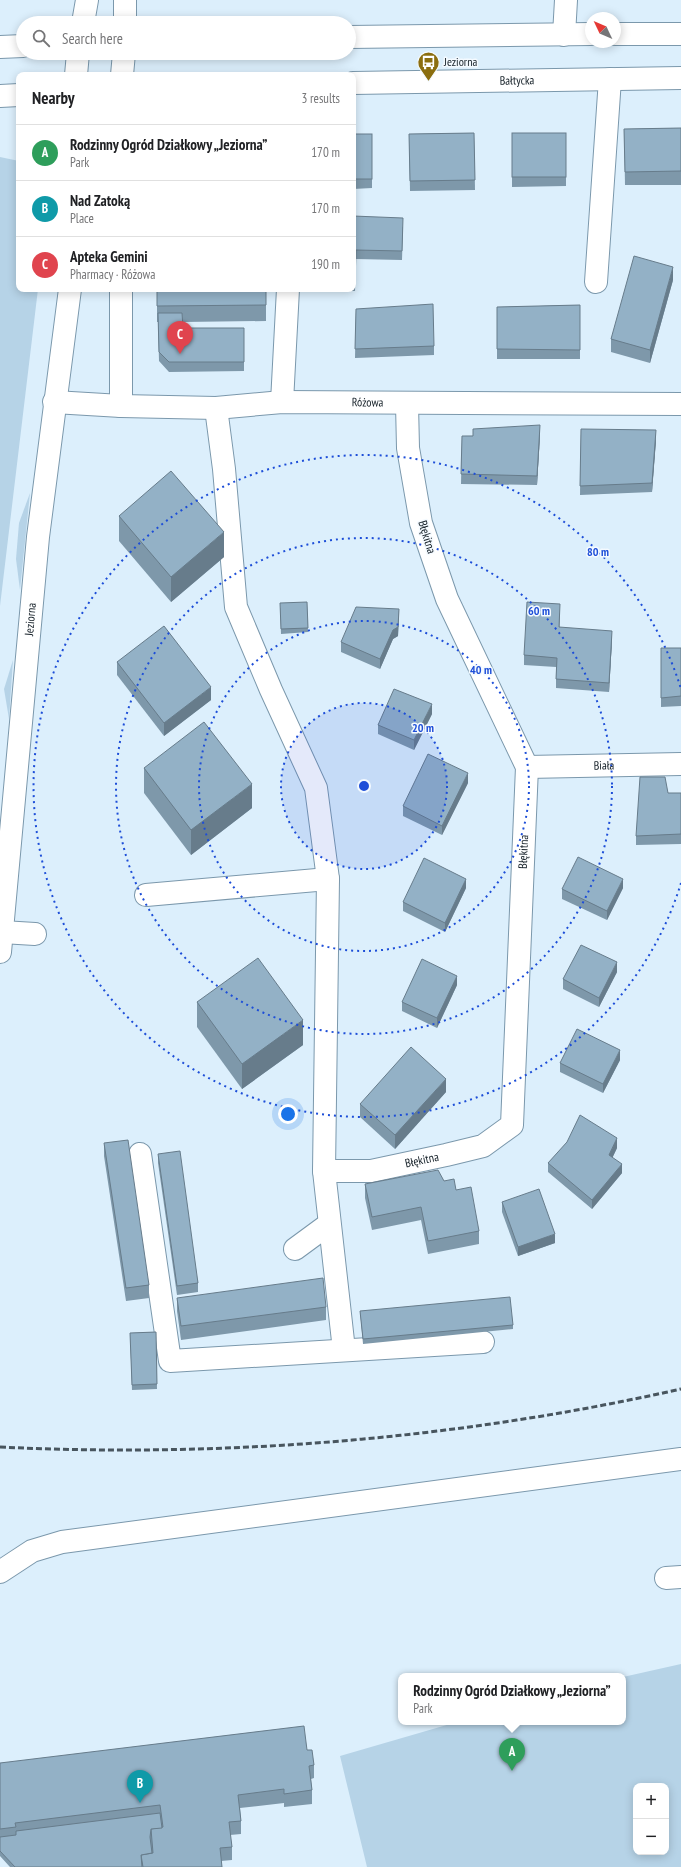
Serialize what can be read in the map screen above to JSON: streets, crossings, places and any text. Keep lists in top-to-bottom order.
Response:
{
  "streets": {
    "street": [
      "Bałtycka",
      "Różowa",
      "Błękitna",
      "Jeziorna",
      "Biała"
    ]
  },
  "crossings": [
    ["Różowa", "Błękitna"],
    ["Różowa", "Jeziorna"],
    ["Błękitna", "Biała"]
  ],
  "places": {
    "bus stop": ["Jeziorna"]
  },
  "north": "top left",
  "page": {
    "search": "Search here",
    "heading": ["Nearby", "3 results"],
    "list": [
      {
        "mark": "A",
        "name": "Rodzinny Ogród Działkowy „Jeziorna”",
        "note": "Park",
        "value": "170 m"
      },
      {
        "mark": "B",
        "name": "Nad Zatoką",
        "note": "Place",
        "value": "170 m"
      },
      {
        "mark": "C",
        "name": "Apteka Gemini",
        "note": "Pharmacy · Różowa",
        "value": "190 m"
      }
    ],
    "pins": ["C", "A", "B"],
    "popup": ["Rodzinny Ogród Działkowy „Jeziorna”", "Park"],
    "map_buttons": ["+", "−"]
  },
  "rings": [
    "80 m",
    "60 m",
    "40 m",
    "20 m"
  ]
}
